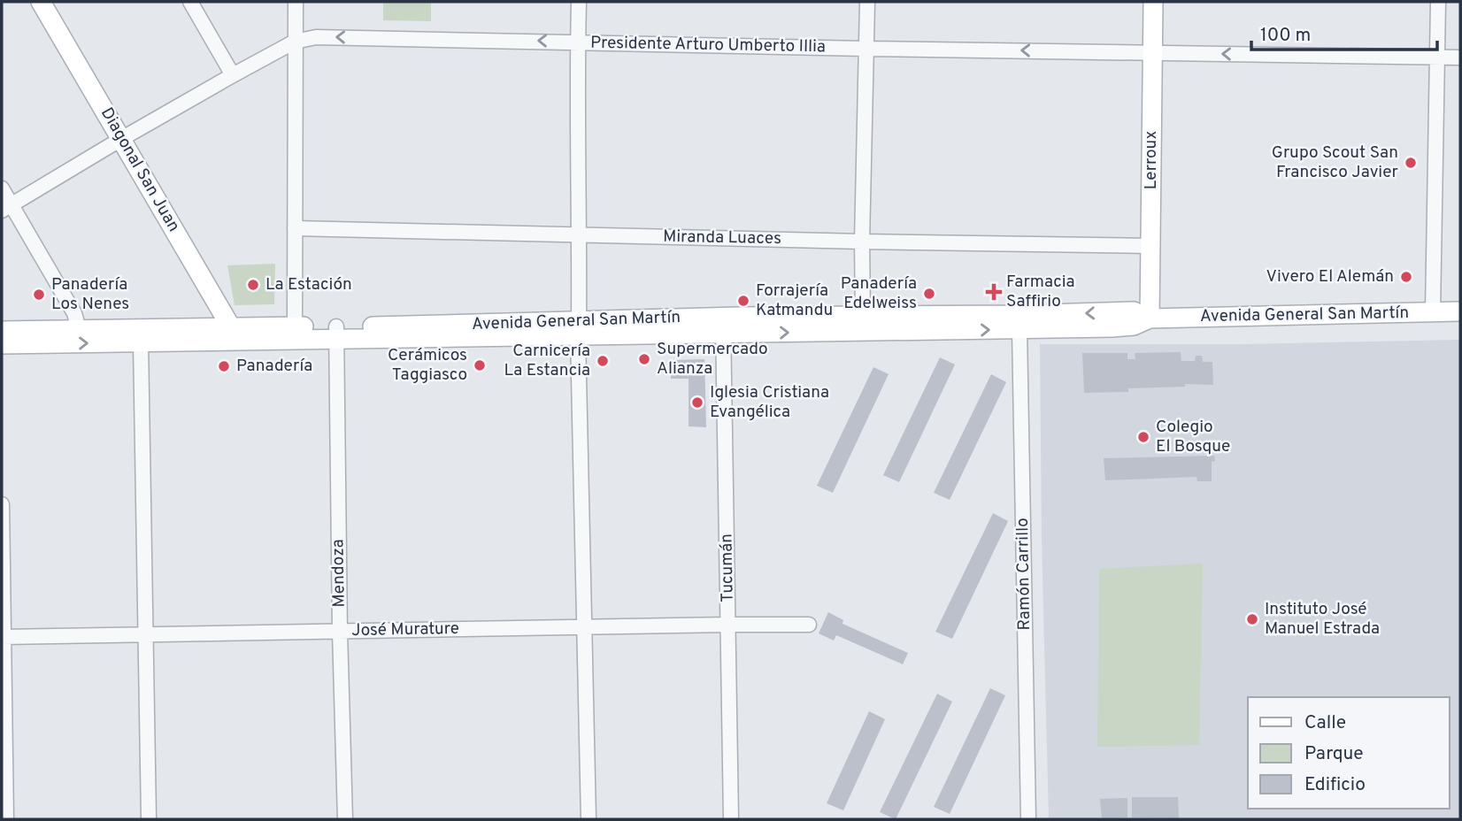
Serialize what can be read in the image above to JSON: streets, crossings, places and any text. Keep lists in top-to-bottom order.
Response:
{
  "streets": {
    "main road": ["Lerroux", "Diagonal San Juan", "Avenida General San Martín"],
    "street": [
      "Presidente Arturo Umberto Illia",
      "Miranda Luaces",
      "Tucumán",
      "Mendoza",
      "Ramón Carrillo",
      "José Murature"
    ]
  },
  "crossings": [
    ["Presidente Arturo Umberto Illia", "Lerroux"],
    ["Presidente Arturo Umberto Illia", "Diagonal San Juan"],
    ["Lerroux", "Miranda Luaces"],
    ["Lerroux", "Avenida General San Martín"],
    ["Diagonal San Juan", "Avenida General San Martín"],
    ["Avenida General San Martín", "Tucumán"],
    ["Avenida General San Martín", "Mendoza"],
    ["Avenida General San Martín", "Ramón Carrillo"],
    ["Tucumán", "José Murature"],
    ["Mendoza", "José Murature"]
  ],
  "one_way": ["Presidente Arturo Umberto Illia"],
  "places": {
    "other": [
      "Grupo Scout San Francisco Javier",
      "Vivero El Alemán",
      "La Estación",
      "Panadería Edelweiss",
      "Panadería Los Nenes",
      "Forrajería Katmandu",
      "Supermercado Alianza",
      "Carnicería La Estancia",
      "Cerámicos Taggiasco",
      "Panadería",
      "Iglesia Cristiana Evangélica",
      "Colegio El Bosque",
      "Instituto José Manuel Estrada"
    ],
    "health": ["Farmacia Saffirio"]
  },
  "legend": ["Calle", "Parque", "Edificio"],
  "scale_bar": "100 m"
}
